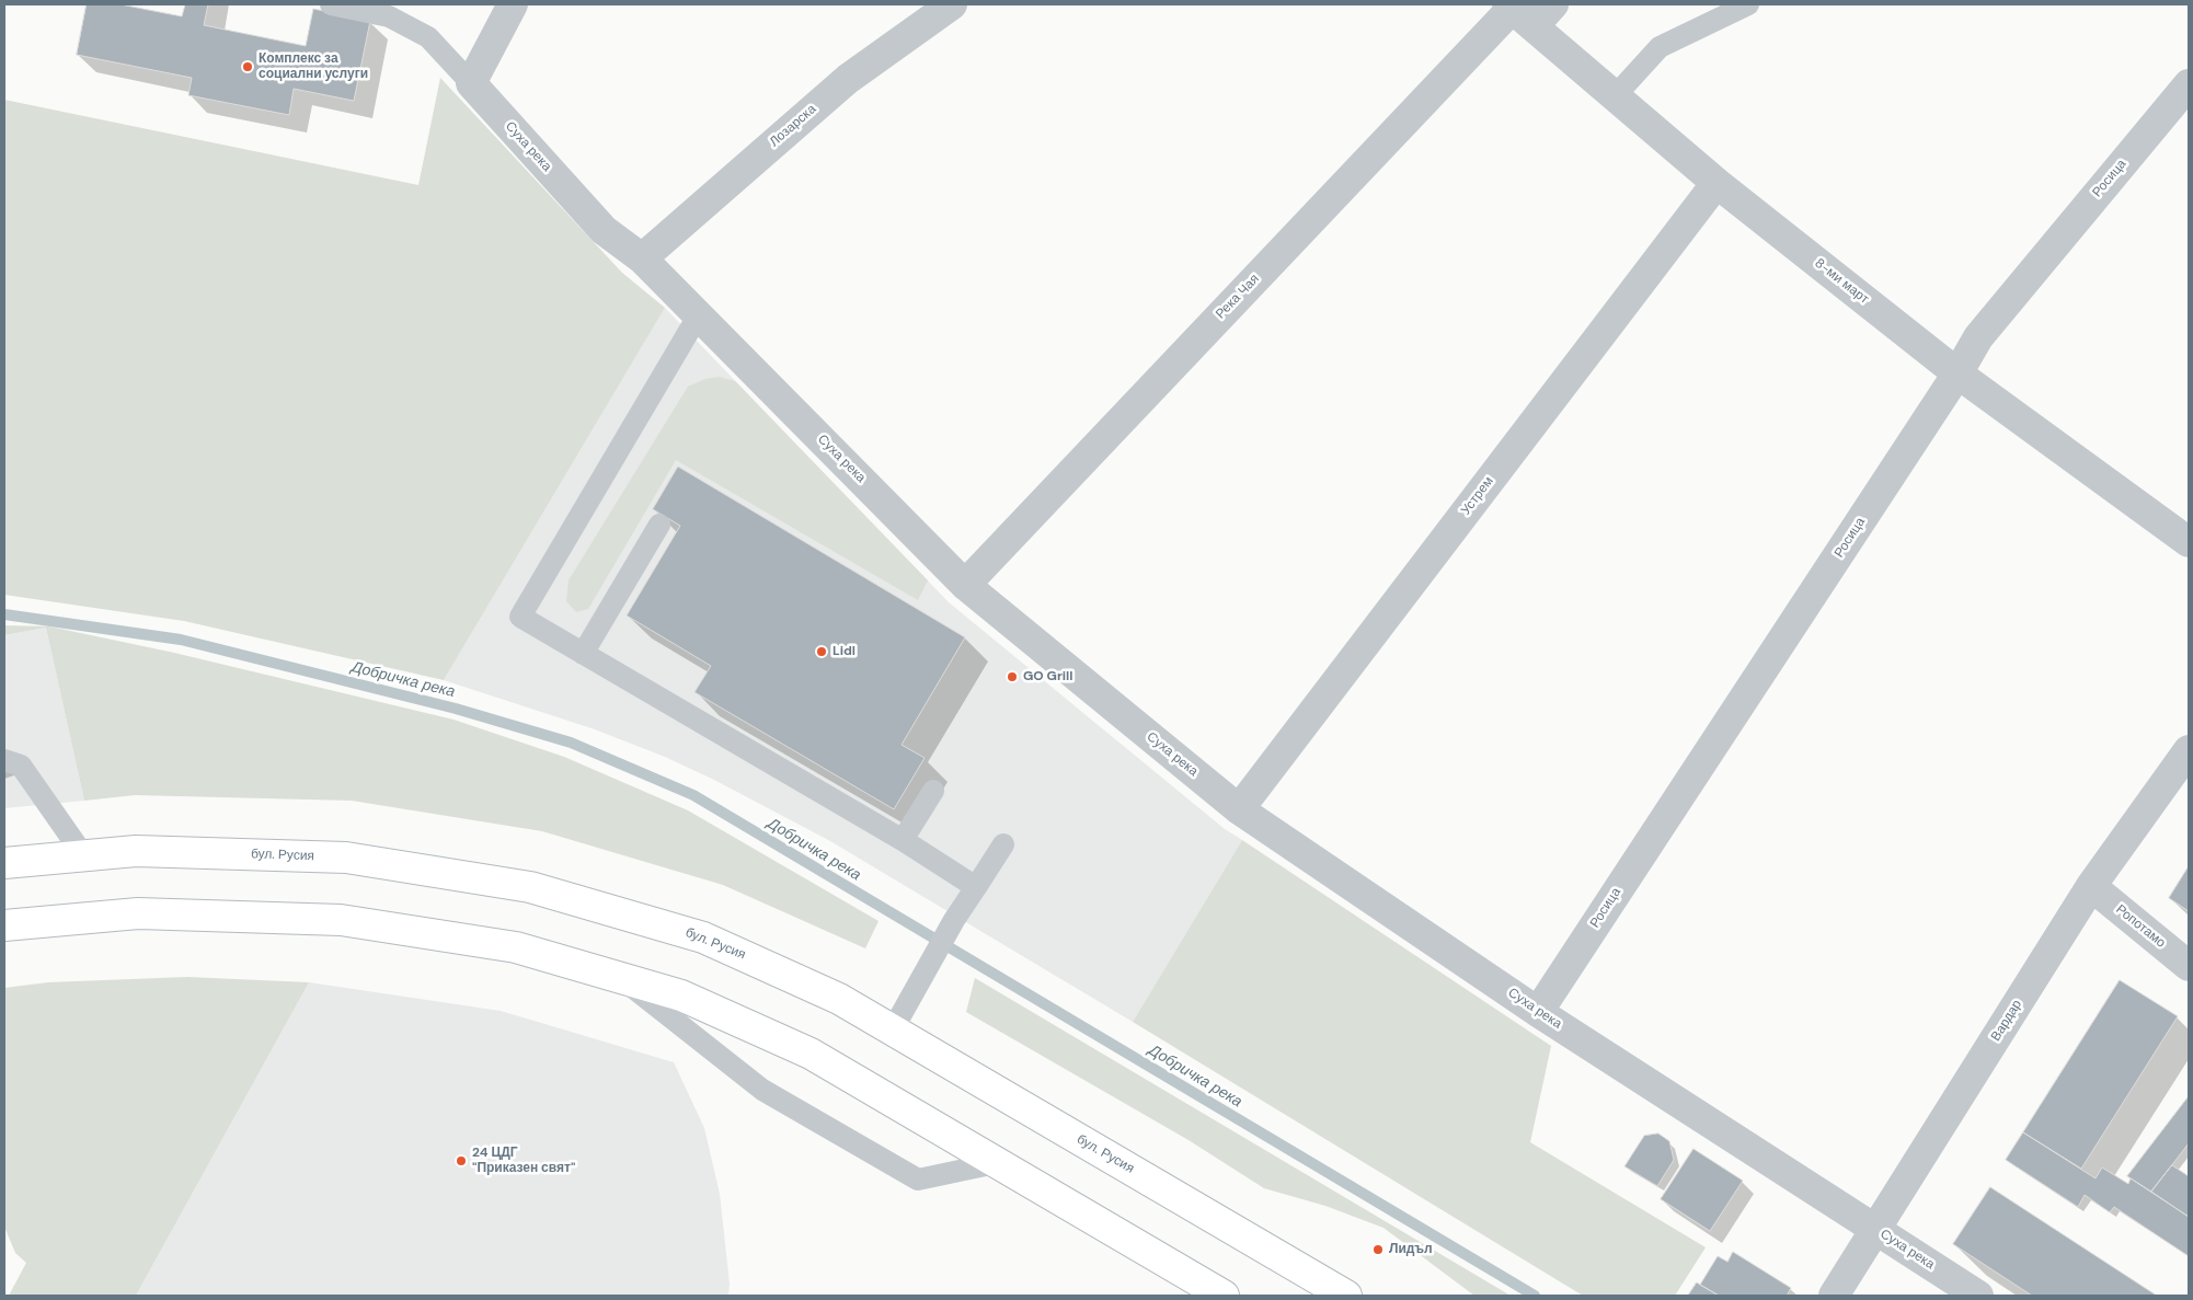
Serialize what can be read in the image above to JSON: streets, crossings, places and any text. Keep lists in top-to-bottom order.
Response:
{
  "streets": {
    "main road": ["бул. Русия"],
    "street": [
      "Лозарска",
      "Суха река",
      "Росица",
      "8-ми март",
      "Река Чая",
      "Устрем",
      "Ропотамо",
      "Вардар"
    ]
  },
  "crossings": [
    ["Лозарска", "Суха река"],
    ["Суха река", "Росица"],
    ["Суха река", "Река Чая"],
    ["Суха река", "Устрем"],
    ["Суха река", "Вардар"],
    ["Росица", "8-ми март"],
    ["8-ми март", "Река Чая"],
    ["8-ми март", "Устрем"],
    ["Ропотамо", "Вардар"]
  ],
  "water": ["Добричка река"],
  "places": [
    "Комплекс за социални услуги",
    "Lidl",
    "GO Grill",
    "24 ЦДГ \"Приказен свят\"",
    "Лидъл"
  ]
}
